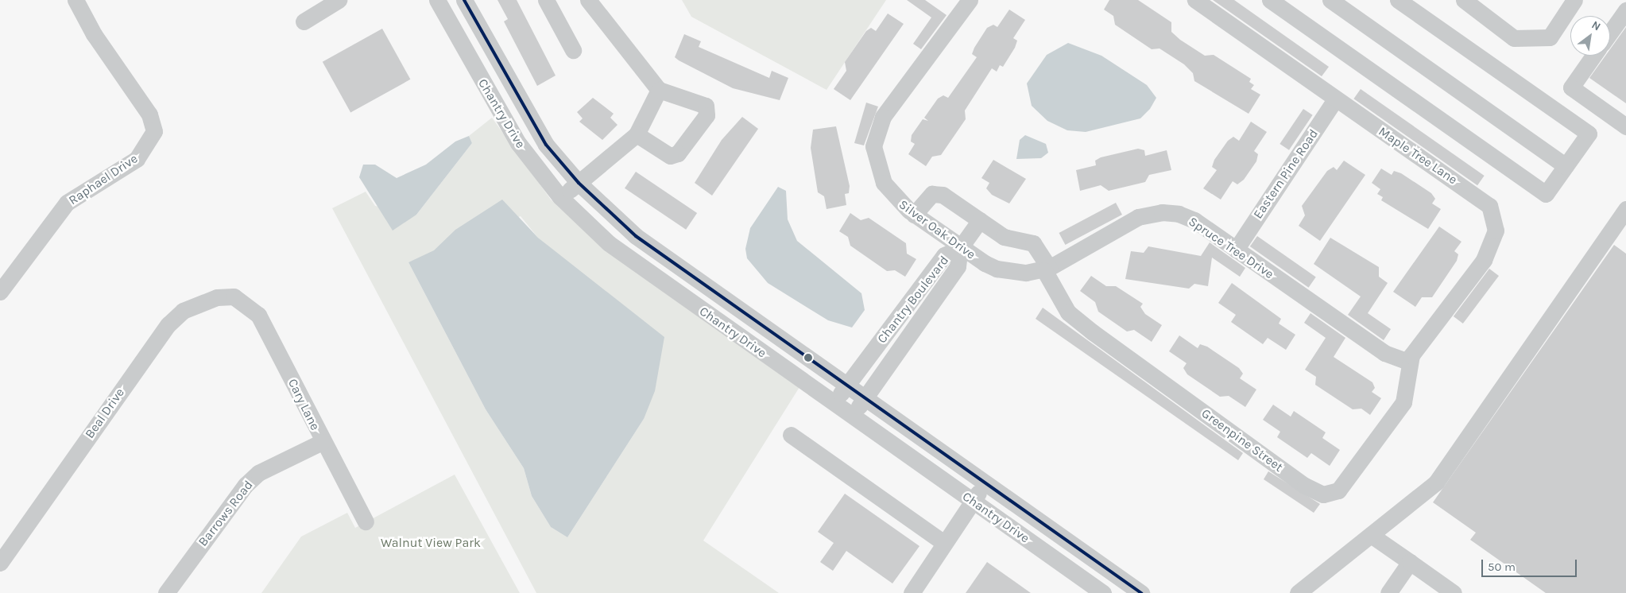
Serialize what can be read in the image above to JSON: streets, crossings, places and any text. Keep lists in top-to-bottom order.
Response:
{
  "streets": {
    "street": [
      "Chantry Drive",
      "Maple Tree Lane",
      "Eastern Pine Road",
      "Raphael Drive",
      "Silver Oak Drive",
      "Spruce Tree Drive",
      "Chantry Boulevard",
      "Cary Lane",
      "Beal Drive",
      "Greenpine Street",
      "Barrows Road"
    ]
  },
  "crossings": [
    ["Chantry Drive", "Chantry Boulevard"],
    ["Maple Tree Lane", "Eastern Pine Road"],
    ["Maple Tree Lane", "Spruce Tree Drive"],
    ["Maple Tree Lane", "Greenpine Street"],
    ["Eastern Pine Road", "Spruce Tree Drive"],
    ["Silver Oak Drive", "Spruce Tree Drive"],
    ["Silver Oak Drive", "Chantry Boulevard"],
    ["Silver Oak Drive", "Greenpine Street"],
    ["Spruce Tree Drive", "Greenpine Street"],
    ["Cary Lane", "Beal Drive"],
    ["Cary Lane", "Barrows Road"]
  ],
  "parks": ["Walnut View Park"],
  "scale_bar": "50 m",
  "north": "top right"
}
